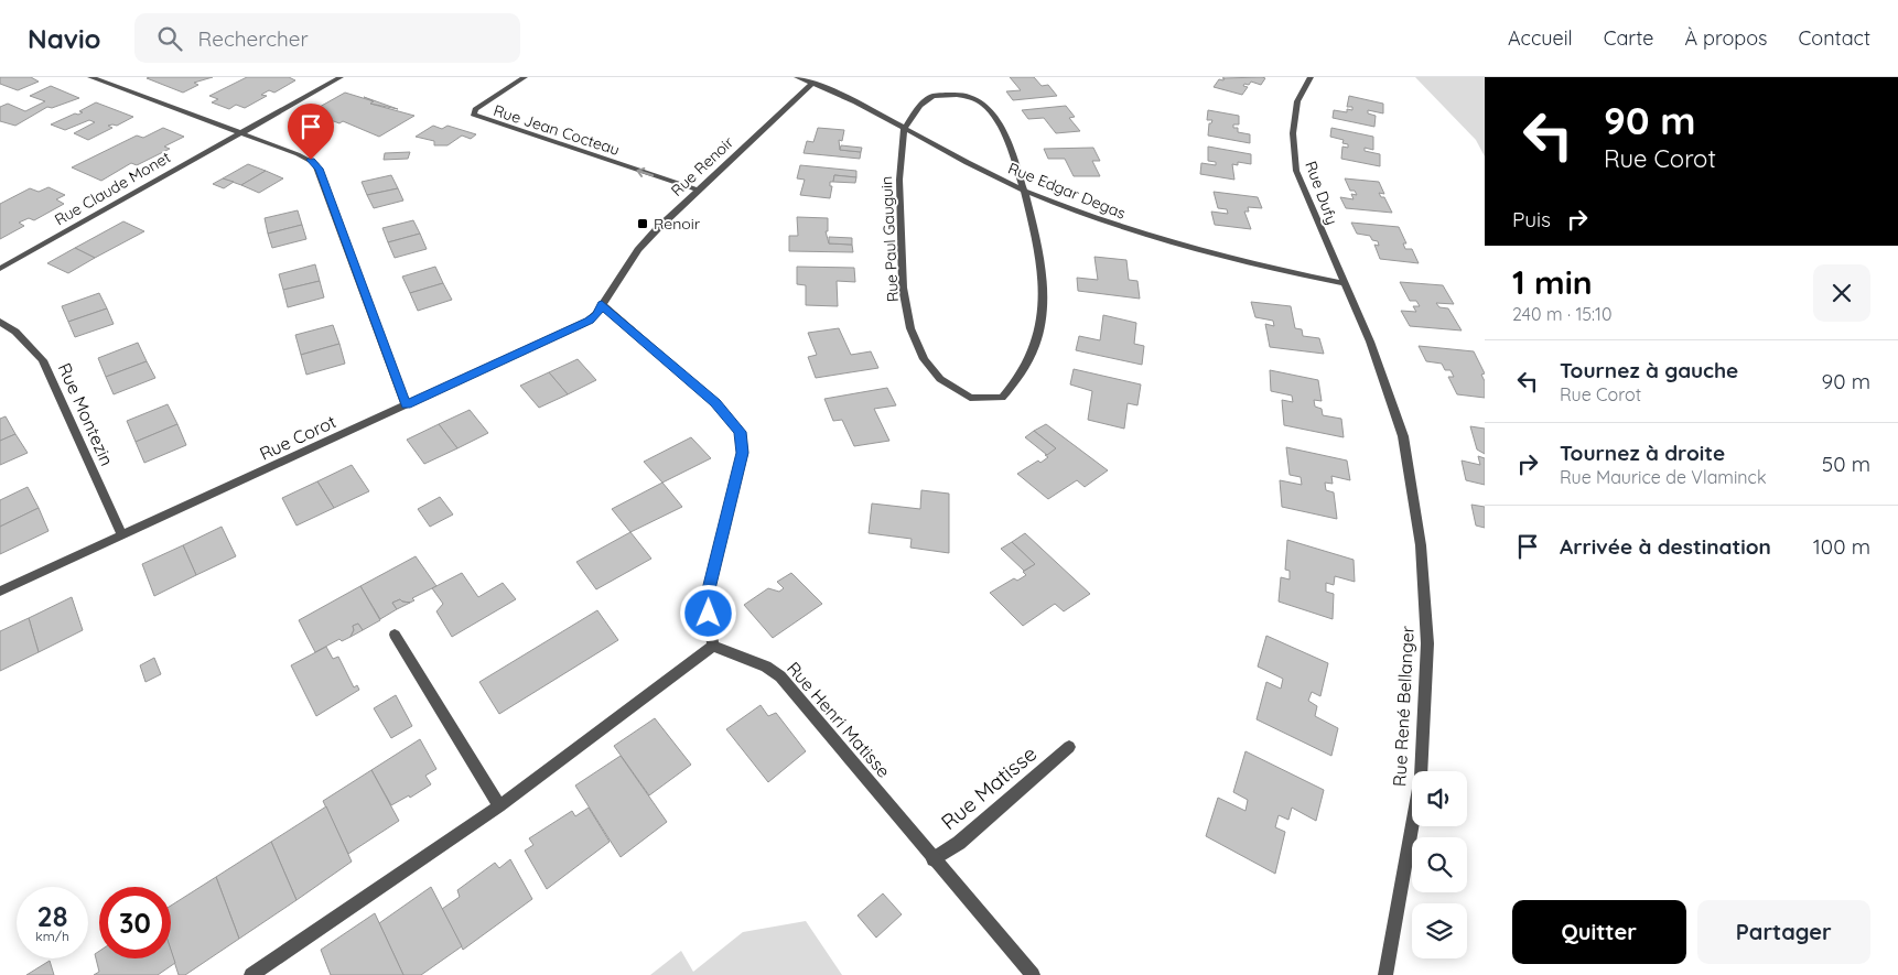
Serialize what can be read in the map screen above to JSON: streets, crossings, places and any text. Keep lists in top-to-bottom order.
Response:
{
  "streets": {
    "street": [
      "Rue Jean Cocteau",
      "Rue Renoir",
      "Rue Claude Monet",
      "Rue Edgar Degas",
      "Rue Dufy",
      "Rue Paul Gauguin",
      "Rue Montezin",
      "Rue Corot",
      "Rue René Bellanger",
      "Rue Henri Matisse",
      "Rue Matisse"
    ]
  },
  "crossings": [
    ["Rue Jean Cocteau", "Rue Renoir"],
    ["Rue Renoir", "Rue Edgar Degas"],
    ["Rue Renoir", "Rue Corot"],
    ["Rue Edgar Degas", "Rue Dufy"],
    ["Rue Edgar Degas", "Rue Paul Gauguin"],
    ["Rue Edgar Degas", "Rue René Bellanger"],
    ["Rue Dufy", "Rue René Bellanger"],
    ["Rue Montezin", "Rue Corot"],
    ["Rue Henri Matisse", "Rue Matisse"]
  ],
  "places": {
    "transit": ["Renoir"]
  },
  "page": {
    "header": "Navio",
    "search": "Rechercher",
    "nav": [
      "Accueil",
      "Carte",
      "À propos",
      "Contact"
    ],
    "turn": ["90 m", "Rue Corot"],
    "then": "Puis",
    "heading": ["1 min", "240 m · 15:10"],
    "list": [
      {
        "name": "Tournez à gauche",
        "note": "Rue Corot",
        "value": "90 m"
      },
      {
        "name": "Tournez à droite",
        "note": "Rue Maurice de Vlaminck",
        "value": "50 m"
      },
      {
        "name": "Arrivée à destination",
        "value": "100 m"
      }
    ],
    "speed": "28 km/h",
    "limit": "30",
    "buttons": ["Quitter", "Partager"]
  }
}
